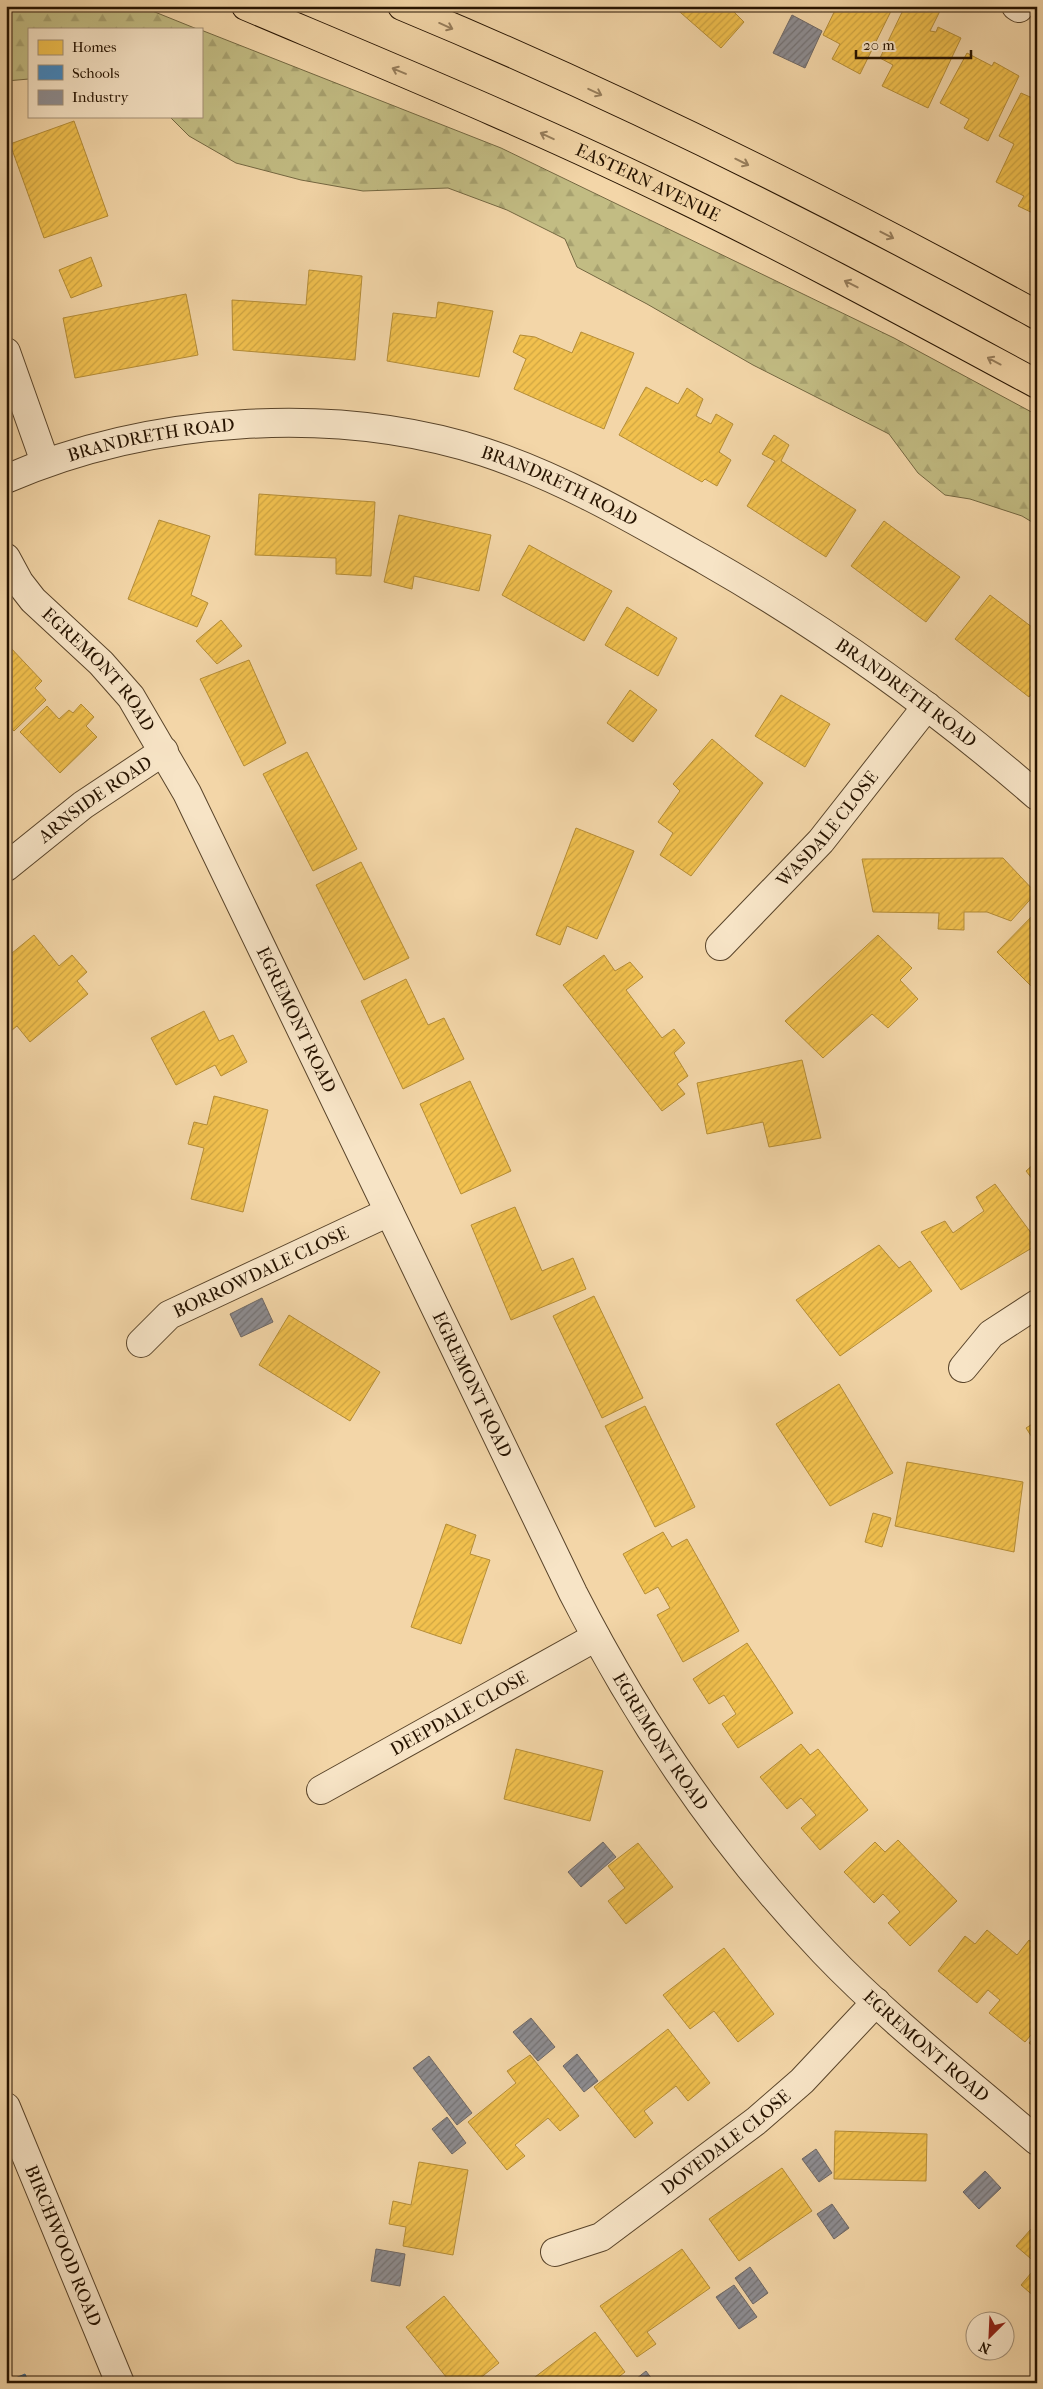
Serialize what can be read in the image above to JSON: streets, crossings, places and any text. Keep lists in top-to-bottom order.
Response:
{
  "streets": {
    "highway": ["EASTERN AVENUE"],
    "street": [
      "BRANDRETH ROAD",
      "EGREMONT ROAD",
      "ARNSIDE ROAD",
      "WASDALE CLOSE",
      "BORROWDALE CLOSE",
      "DEEPDALE CLOSE",
      "DOVEDALE CLOSE",
      "BIRCHWOOD ROAD"
    ]
  },
  "crossings": [
    ["BRANDRETH ROAD", "WASDALE CLOSE"],
    ["EGREMONT ROAD", "ARNSIDE ROAD"],
    ["EGREMONT ROAD", "BORROWDALE CLOSE"],
    ["EGREMONT ROAD", "DEEPDALE CLOSE"],
    ["EGREMONT ROAD", "DOVEDALE CLOSE"]
  ],
  "legend": ["Homes", "Schools", "Industry"],
  "scale_bar": "20 m",
  "north": "bottom left"
}
